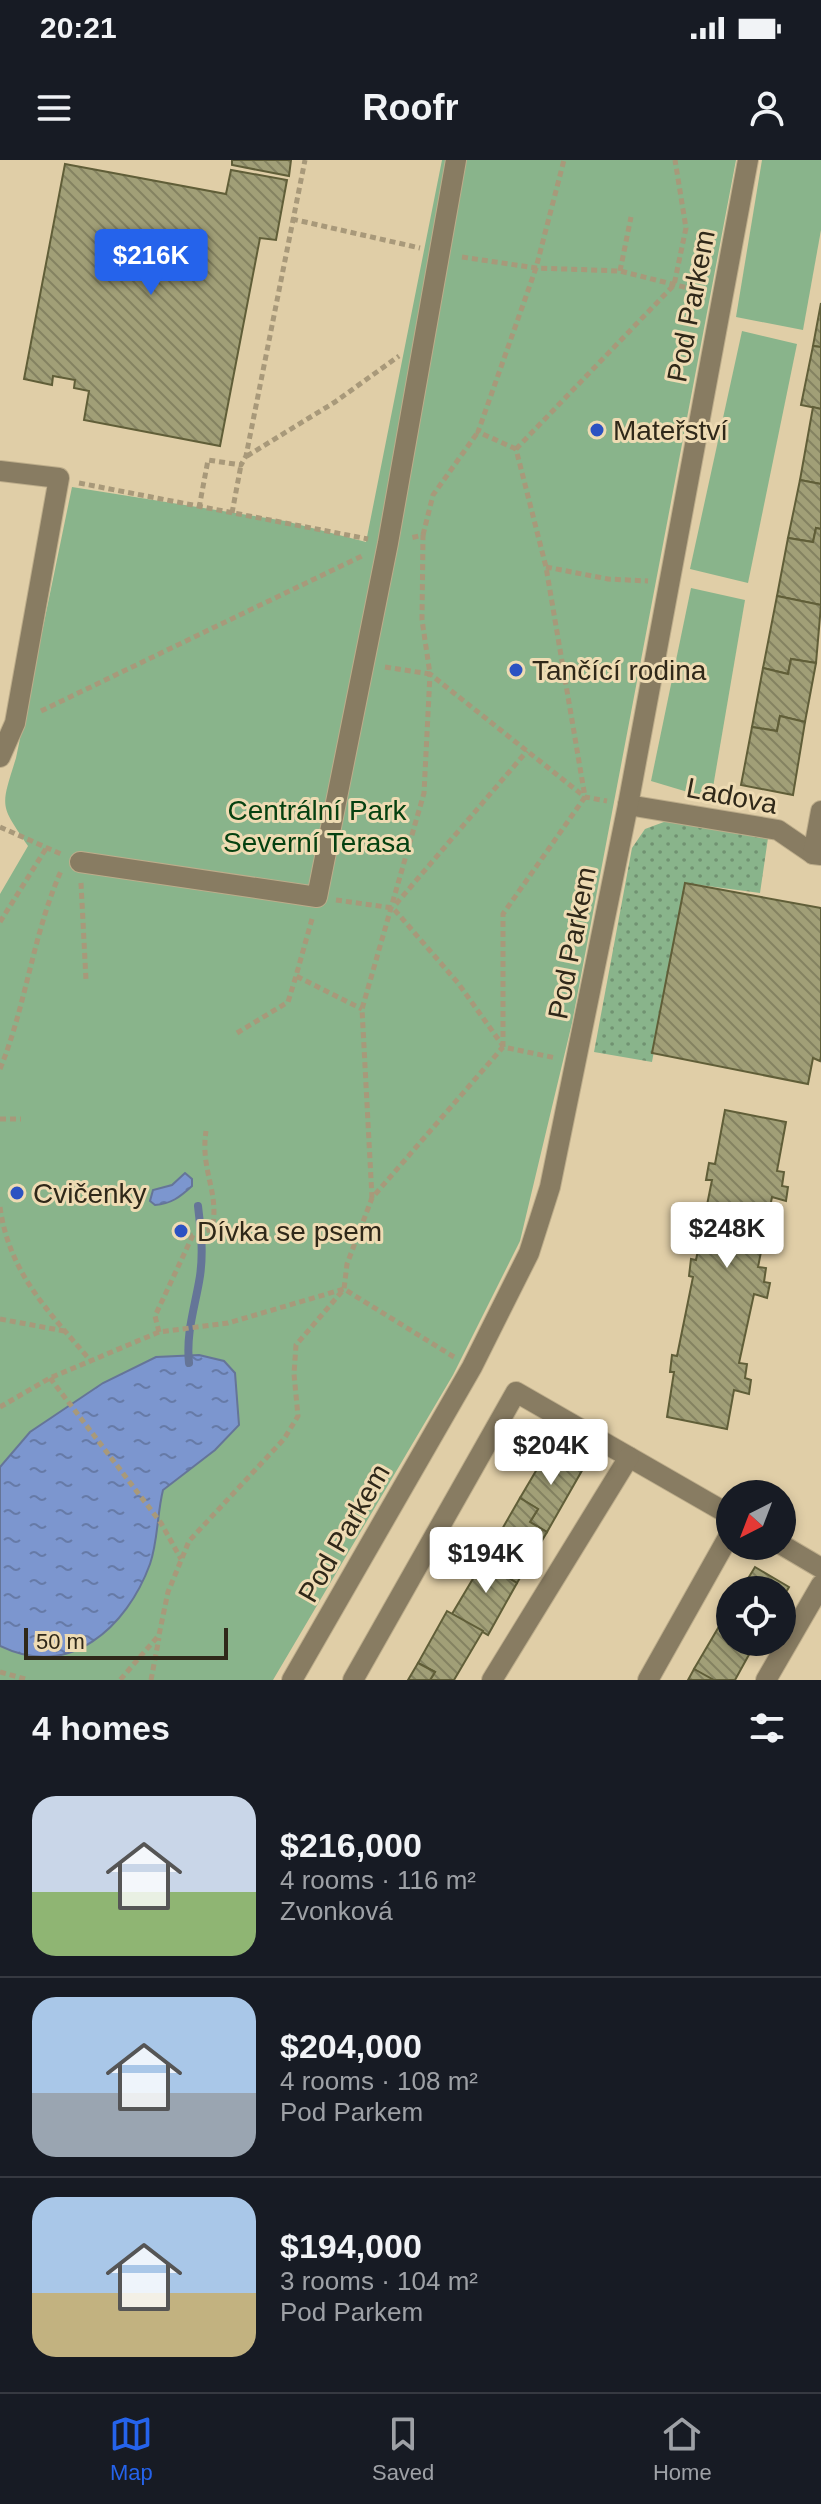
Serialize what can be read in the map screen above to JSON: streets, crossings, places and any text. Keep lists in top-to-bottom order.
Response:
{
  "streets": {
    "street": ["Pod Parkem", "Ladova"]
  },
  "crossings": [
    ["Pod Parkem", "Ladova"]
  ],
  "parks": ["Centrální Park Severní Terasa"],
  "places": [
    "Mateřství",
    "Tančící rodina",
    "Cvičenky",
    "Dívka se psem"
  ],
  "scale_bar": "50 m",
  "north": "bottom left",
  "page": {
    "status": "20:21",
    "header": "Roofr",
    "price": [
      "$216K",
      "$248K",
      "$204K",
      "$194K"
    ],
    "scale": "50 m",
    "heading": "4 homes",
    "list": [
      {
        "name": "$216,000",
        "note": "4 rooms · 116 m² · Zvonková"
      },
      {
        "name": "$204,000",
        "note": "4 rooms · 108 m² · Pod Parkem"
      },
      {
        "name": "$194,000",
        "note": "3 rooms · 104 m² · Pod Parkem"
      }
    ],
    "tabs": ["Map", "Saved", "Home"]
  }
}
